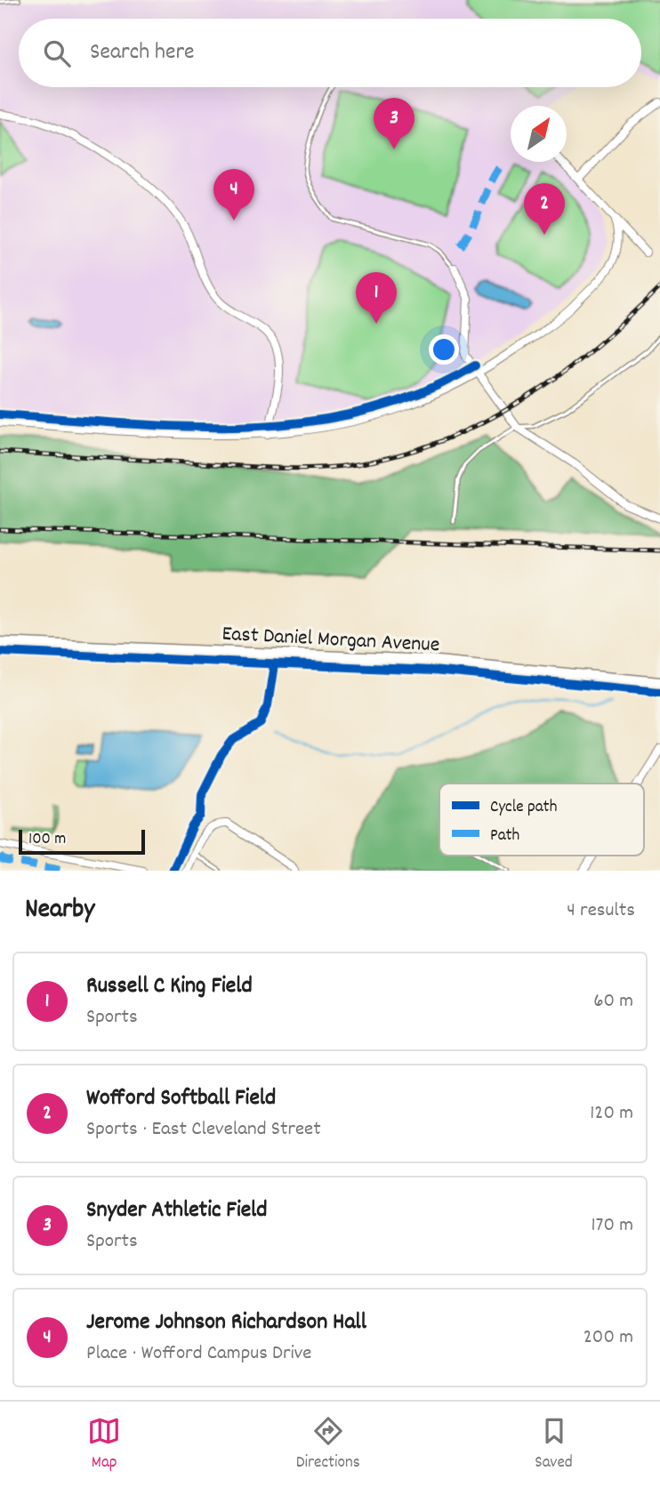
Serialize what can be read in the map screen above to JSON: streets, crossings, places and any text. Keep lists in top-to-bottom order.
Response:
{
  "streets": {
    "main road": ["East Daniel Morgan Avenue"]
  },
  "legend": ["Cycle path", "Path"],
  "scale_bar": "100 m",
  "north": "top right",
  "page": {
    "search": "Search here",
    "pins": [
      "3",
      "4",
      "2",
      "1"
    ],
    "scale": "100 m",
    "heading": ["Nearby", "4 results"],
    "list": [
      {
        "mark": "1",
        "name": "Russell C King Field",
        "note": "Sports",
        "value": "60 m"
      },
      {
        "mark": "2",
        "name": "Wofford Softball Field",
        "note": "Sports · East Cleveland Street",
        "value": "120 m"
      },
      {
        "mark": "3",
        "name": "Snyder Athletic Field",
        "note": "Sports",
        "value": "170 m"
      },
      {
        "mark": "4",
        "name": "Jerome Johnson Richardson Hall",
        "note": "Place · Wofford Campus Drive",
        "value": "200 m"
      }
    ],
    "nav": ["Map", "Directions", "Saved"]
  }
}
